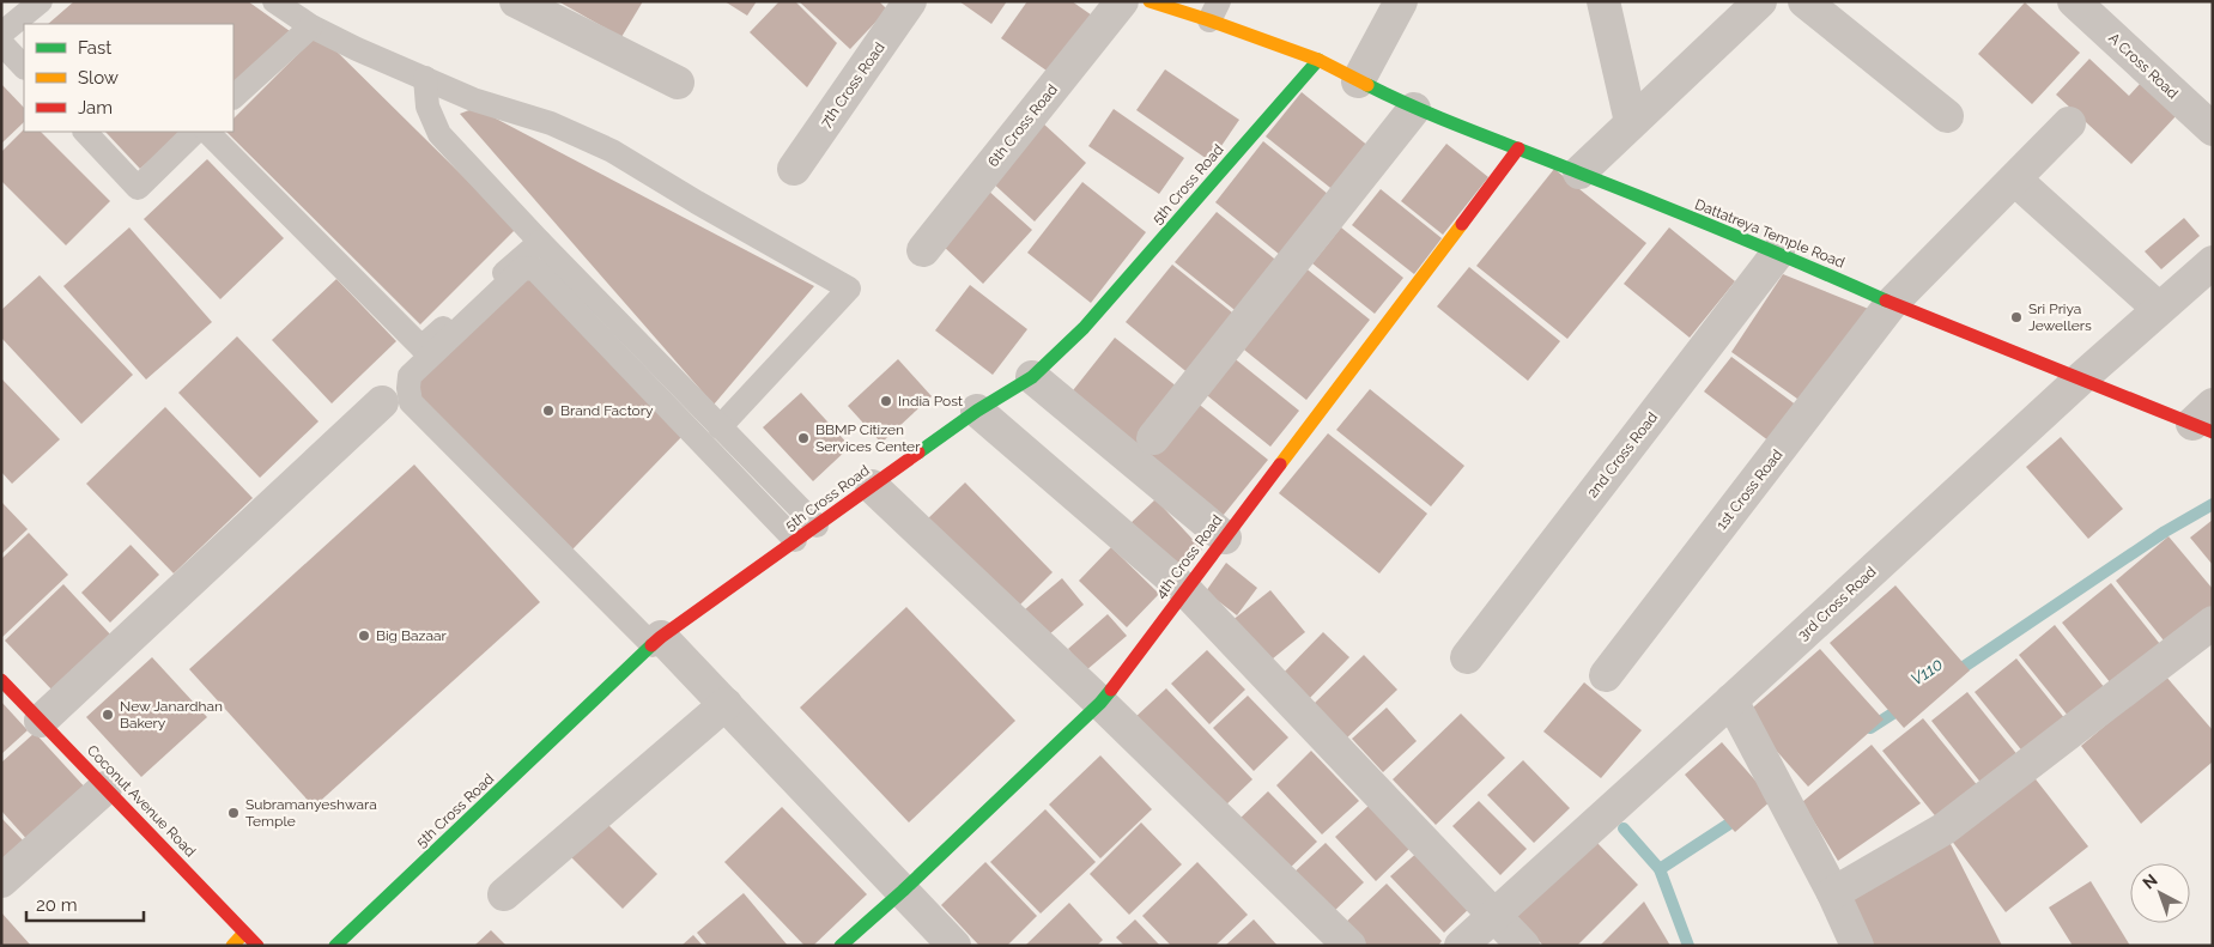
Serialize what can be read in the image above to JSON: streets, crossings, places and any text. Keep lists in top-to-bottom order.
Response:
{
  "streets": {
    "street": [
      "A Cross Road",
      "7th Cross Road",
      "6th Cross Road",
      "5th Cross Road",
      "Dattatreya Temple Road",
      "2nd Cross Road",
      "1st Cross Road",
      "4th Cross Road",
      "3rd Cross Road",
      "Coconut Avenue Road"
    ]
  },
  "crossings": [
    ["5th Cross Road", "Dattatreya Temple Road"],
    ["Dattatreya Temple Road", "2nd Cross Road"],
    ["Dattatreya Temple Road", "1st Cross Road"],
    ["Dattatreya Temple Road", "4th Cross Road"],
    ["Dattatreya Temple Road", "3rd Cross Road"]
  ],
  "water": ["V110"],
  "places": [
    "Sri Priya Jewellers",
    "India Post",
    "Brand Factory",
    "BBMP Citizen Services Center",
    "Big Bazaar",
    "New Janardhan Bakery",
    "Subramanyeshwara Temple"
  ],
  "legend": ["Fast", "Slow", "Jam"],
  "scale_bar": "20 m",
  "north": "top left"
}
